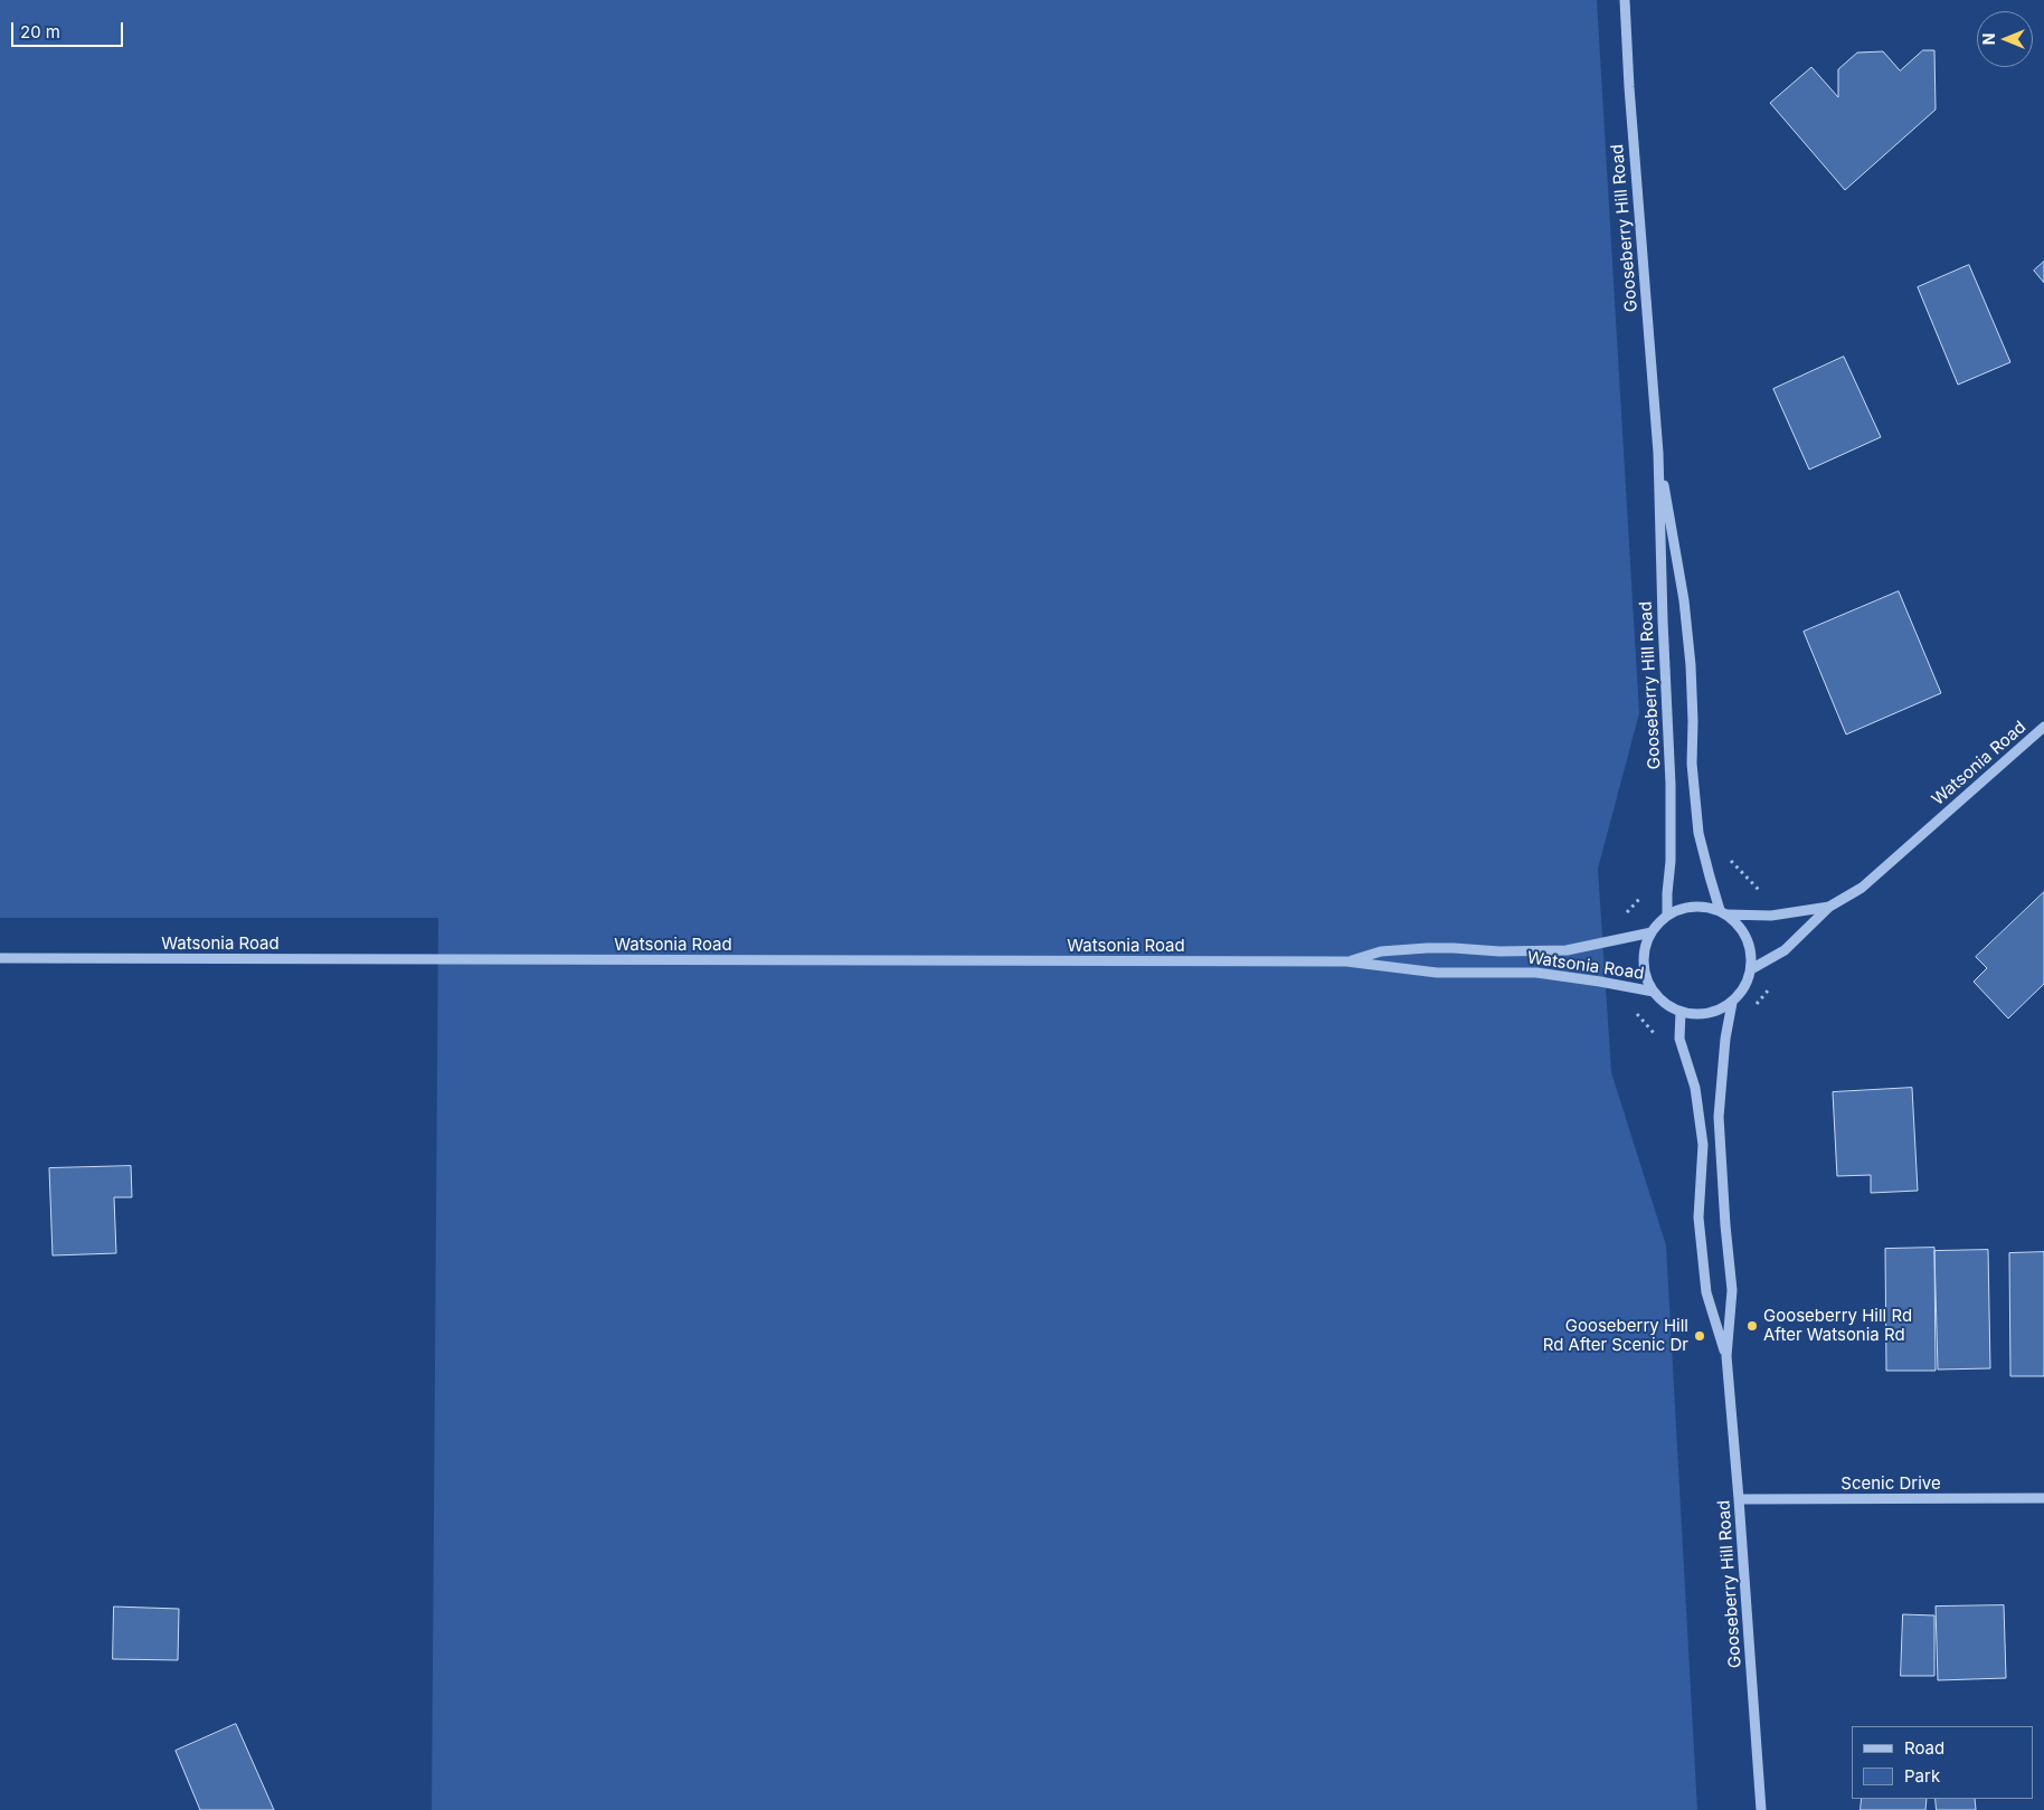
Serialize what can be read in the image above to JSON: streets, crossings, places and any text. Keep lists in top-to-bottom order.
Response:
{
  "streets": {
    "street": ["Gooseberry Hill Road", "Watsonia Road", "Scenic Drive"]
  },
  "crossings": [
    ["Gooseberry Hill Road", "Watsonia Road"],
    ["Gooseberry Hill Road", "Scenic Drive"]
  ],
  "places": ["Gooseberry Hill Rd After Watsonia Rd", "Gooseberry Hill Rd After Scenic Dr"],
  "legend": ["Road", "Park"],
  "scale_bar": "20 m",
  "north": "left"
}
